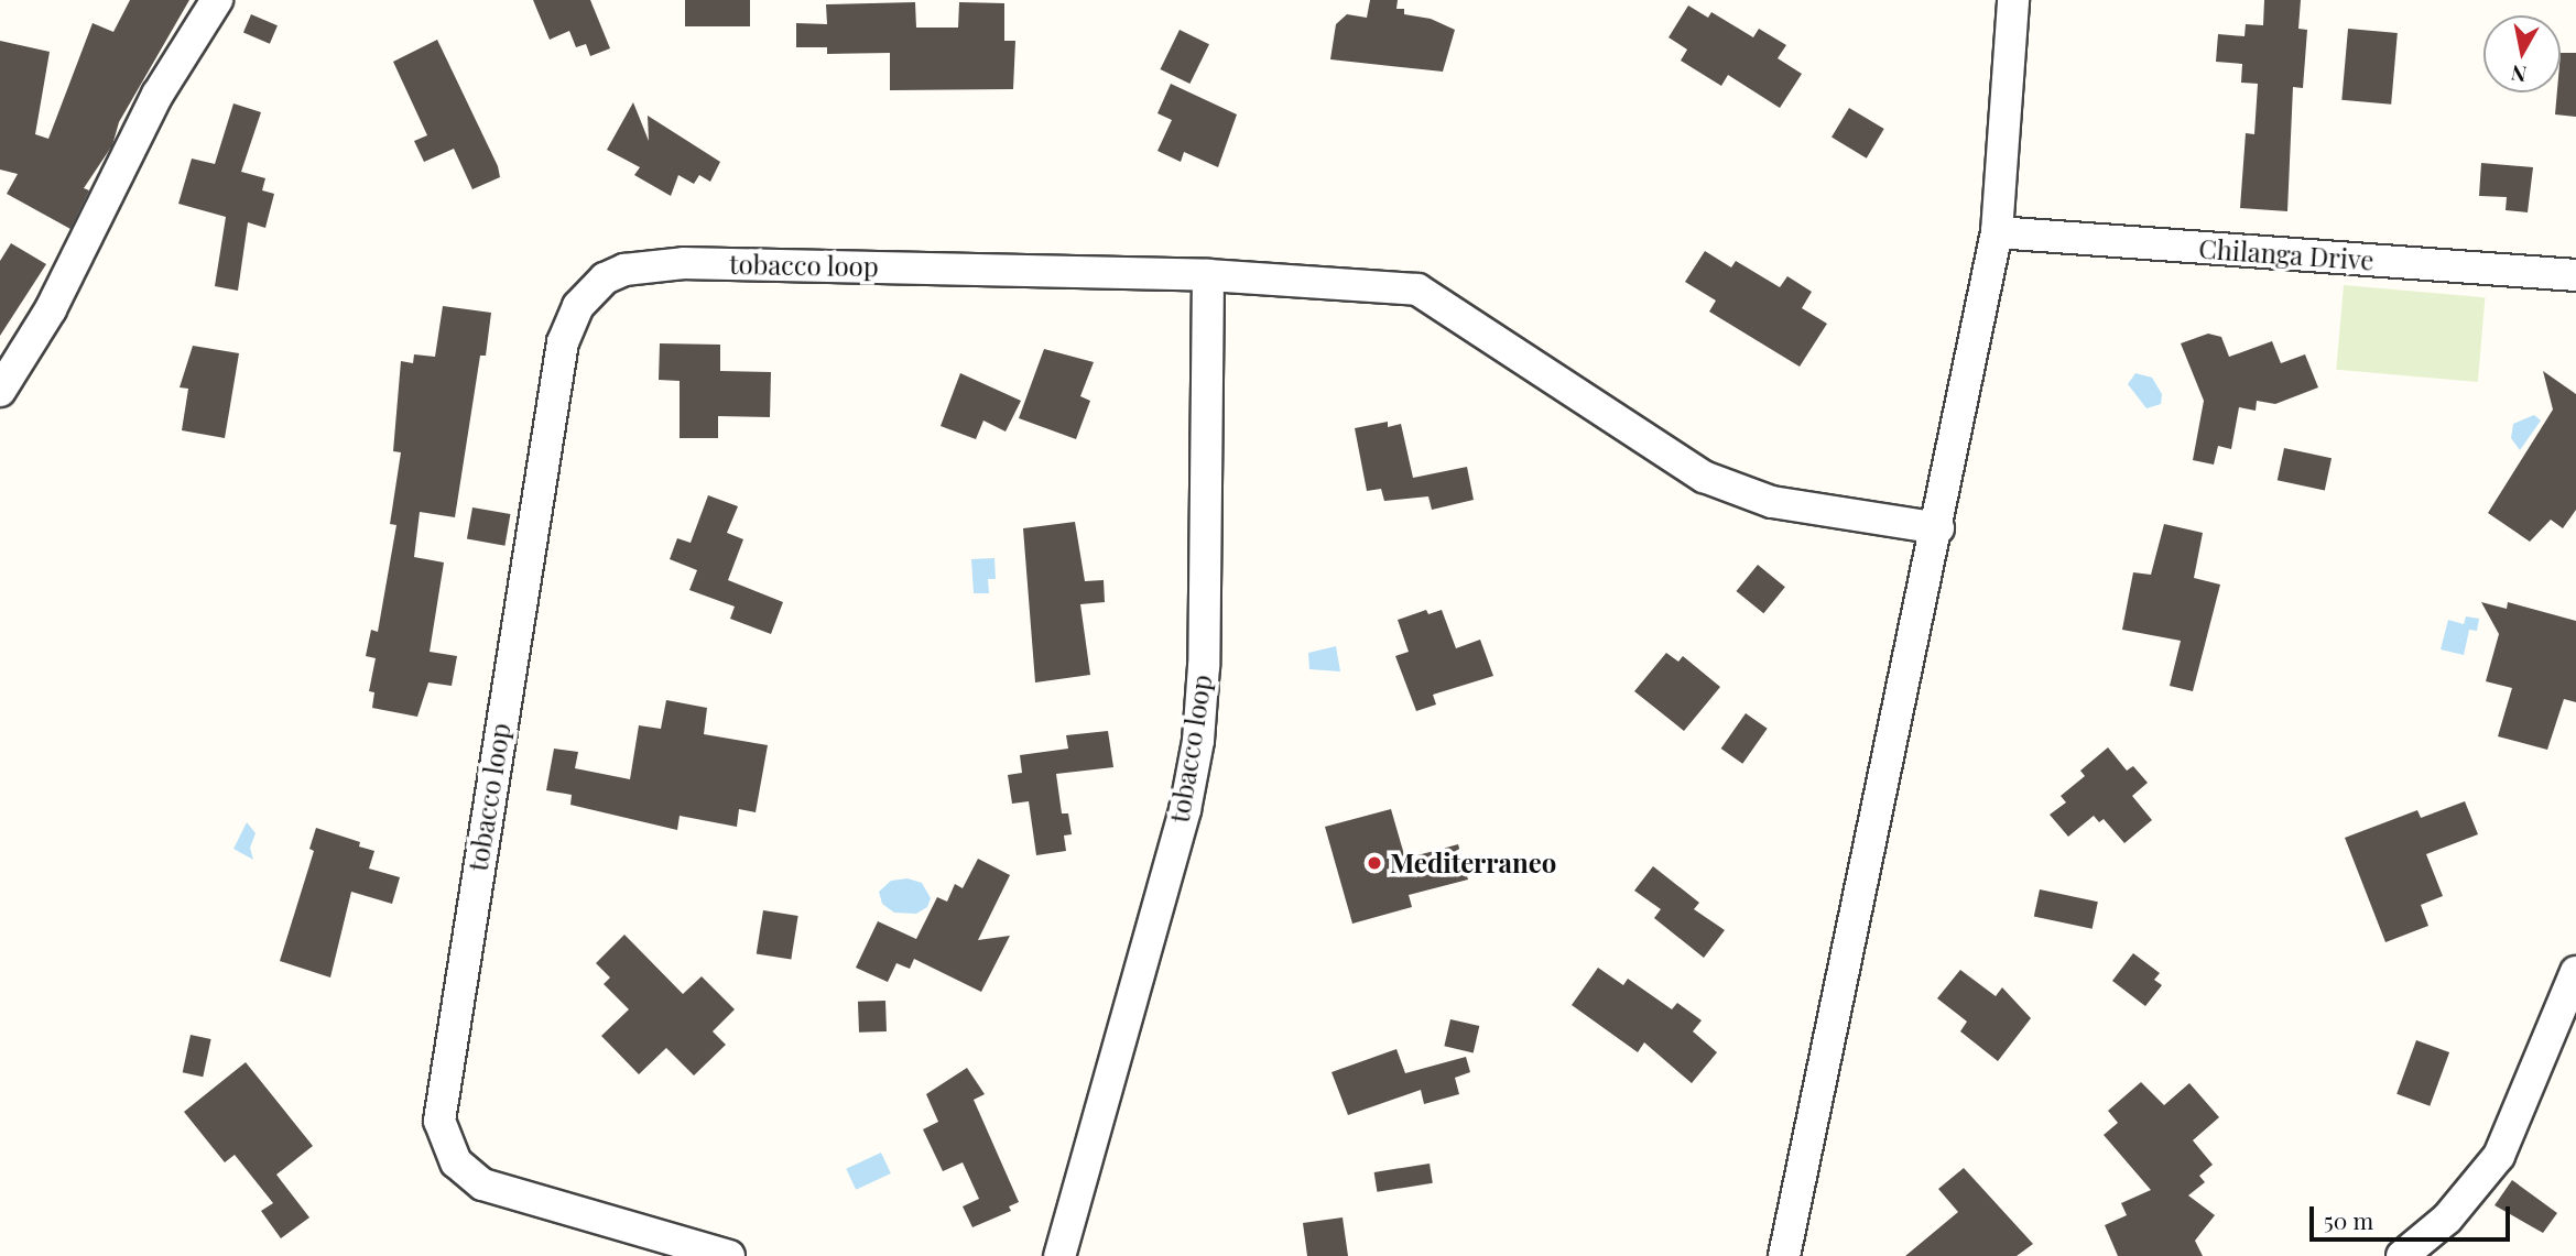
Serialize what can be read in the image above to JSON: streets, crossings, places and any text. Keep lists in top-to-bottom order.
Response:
{
  "streets": {
    "street": ["Chilanga Drive", "tobacco loop"]
  },
  "places": ["Mediterraneo"],
  "scale_bar": "50 m",
  "north": "bottom"
}
